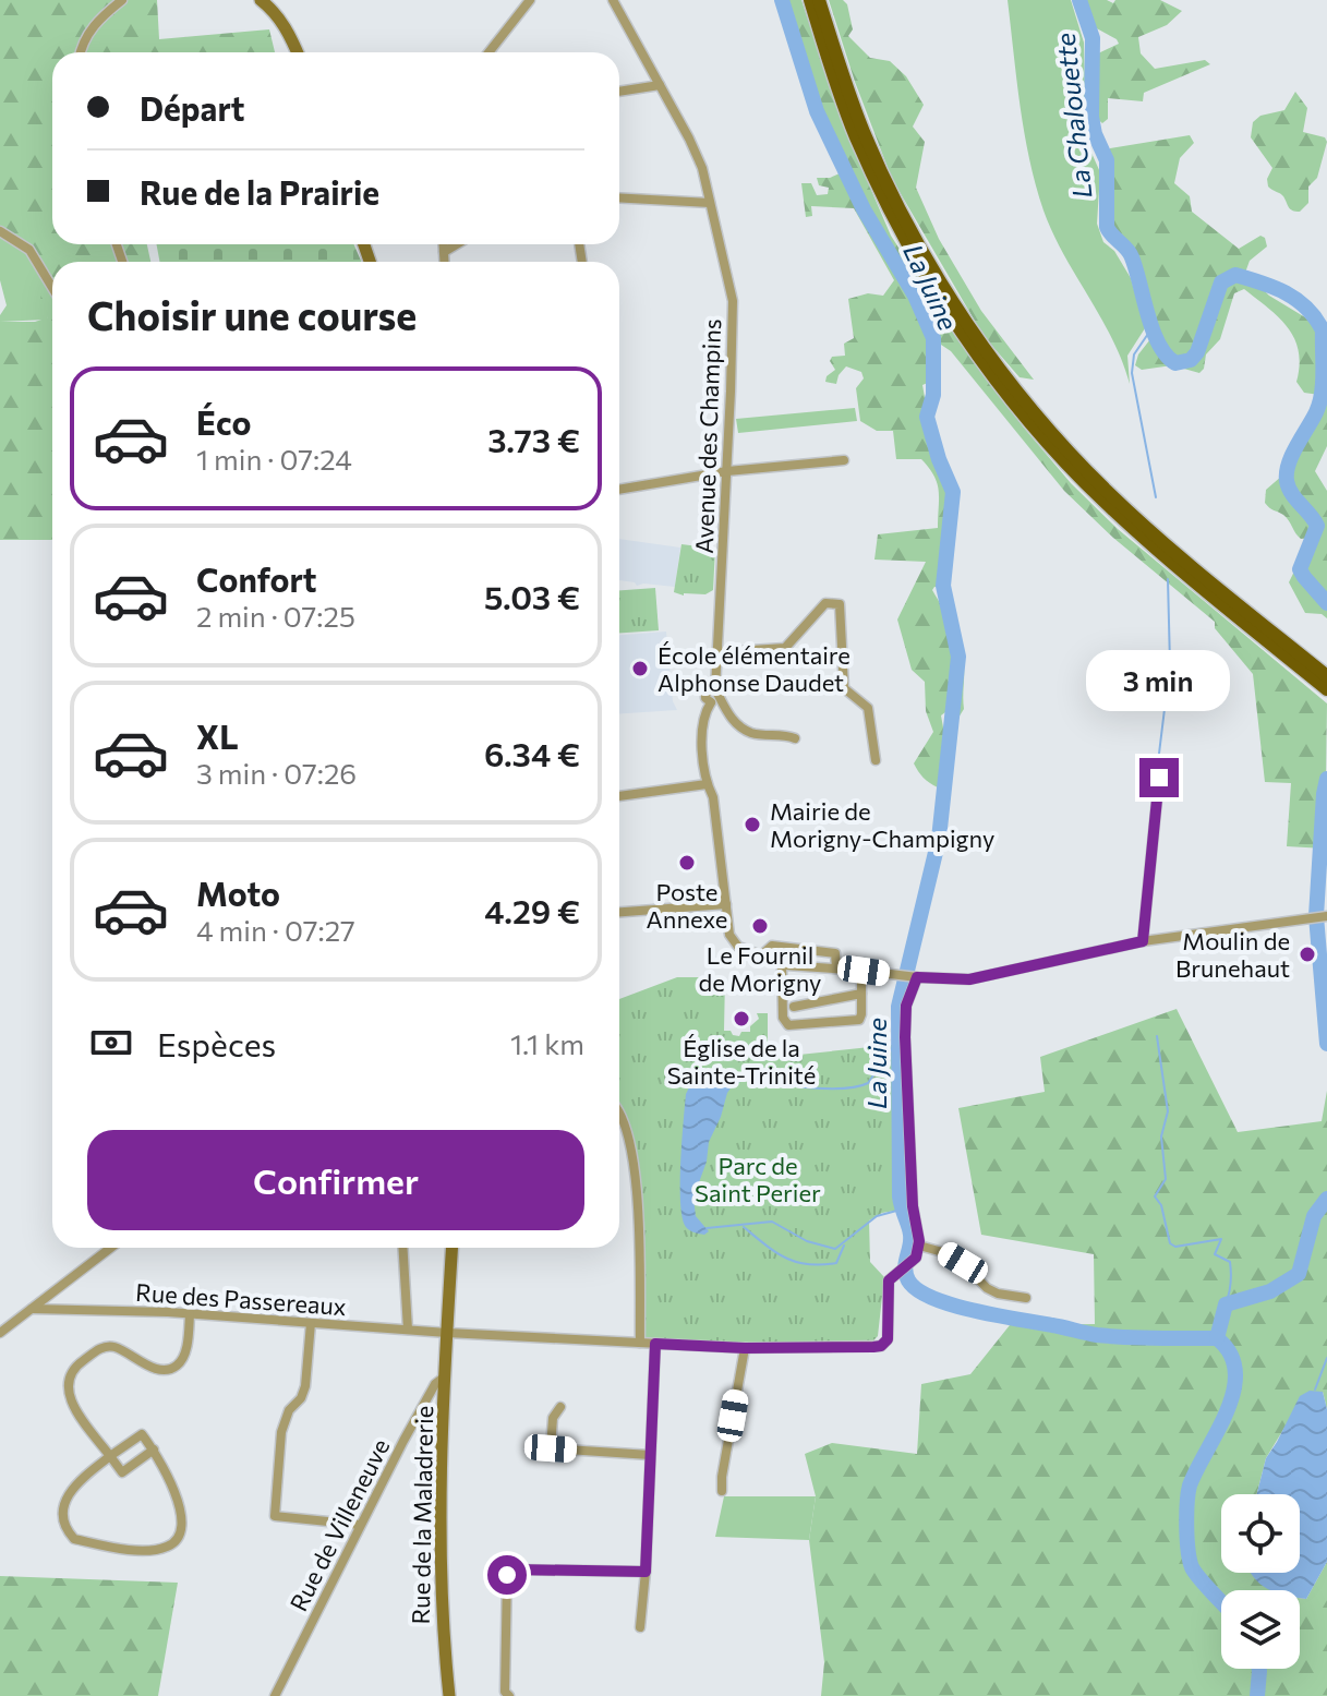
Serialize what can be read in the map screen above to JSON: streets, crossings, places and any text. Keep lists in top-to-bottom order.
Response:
{
  "streets": {
    "main road": ["Rue de la Maladrerie"],
    "street": ["Avenue des Champins", "Rue des Passereaux", "Rue de Villeneuve"]
  },
  "crossings": [
    ["Rue des Passereaux", "Rue de la Maladrerie"],
    ["Rue de la Maladrerie", "Rue de Villeneuve"]
  ],
  "water": ["La Chalouette", "La Juine"],
  "parks": ["Parc de Saint Perier"],
  "places": [
    "École élémentaire Alphonse Daudet",
    "Mairie de Morigny-Champigny",
    "Poste Annexe",
    "Le Fournil de Morigny",
    "Moulin de Brunehaut",
    "Église de la Sainte-Trinité"
  ],
  "page": {
    "banner": ["Départ", "Rue de la Prairie"],
    "heading": "Choisir une course",
    "list": [
      {
        "name": "Éco",
        "note": "1 min · 07:24",
        "value": "3.73 €"
      },
      {
        "name": "Confort",
        "note": "2 min · 07:25",
        "value": "5.03 €"
      },
      {
        "name": "XL",
        "note": "3 min · 07:26",
        "value": "6.34 €"
      },
      {
        "name": "Moto",
        "note": "4 min · 07:27",
        "value": "4.29 €"
      }
    ],
    "bubble": "3 min",
    "pay": ["Espèces", "1.1 km"],
    "buttons": "Confirmer"
  }
}
